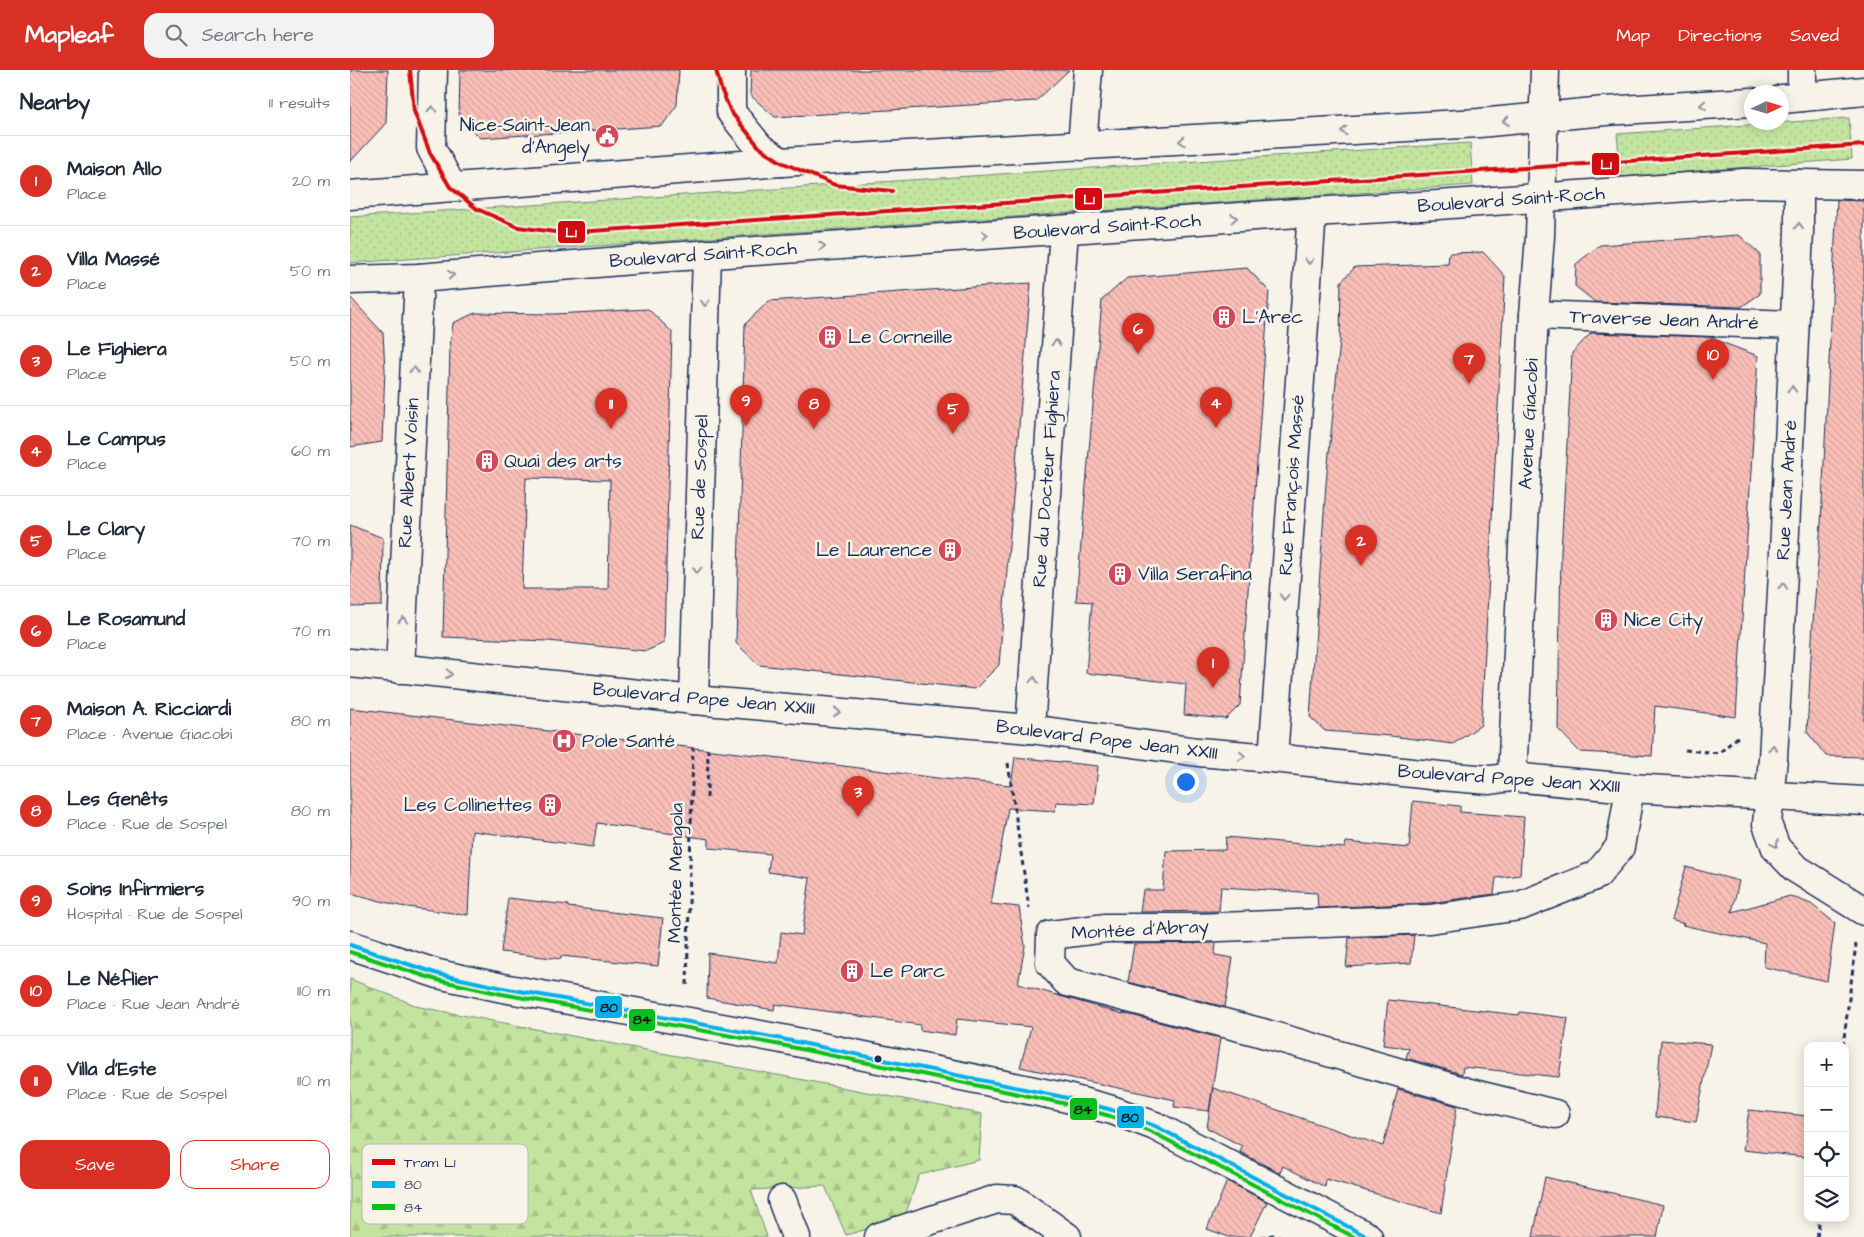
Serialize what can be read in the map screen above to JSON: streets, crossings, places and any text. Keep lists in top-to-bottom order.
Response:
{
  "streets": {
    "street": [
      "Boulevard Saint-Roch",
      "Traverse Jean André",
      "Avenue Giacobi",
      "Rue Albert Voisin",
      "Rue de Sospel",
      "Rue du Docteur Fighiera",
      "Rue François Massé",
      "Rue Jean André",
      "Boulevard Pape Jean XXIII",
      "Montée d'Abray"
    ],
    "path": ["Montée Mengola"]
  },
  "crossings": [
    ["Boulevard Saint-Roch", "Avenue Giacobi"],
    ["Boulevard Saint-Roch", "Rue Albert Voisin"],
    ["Boulevard Saint-Roch", "Rue de Sospel"],
    ["Boulevard Saint-Roch", "Rue du Docteur Fighiera"],
    ["Boulevard Saint-Roch", "Rue François Massé"],
    ["Boulevard Saint-Roch", "Rue Jean André"],
    ["Traverse Jean André", "Avenue Giacobi"],
    ["Traverse Jean André", "Rue Jean André"],
    ["Avenue Giacobi", "Boulevard Pape Jean XXIII"],
    ["Rue Albert Voisin", "Boulevard Pape Jean XXIII"],
    ["Rue de Sospel", "Boulevard Pape Jean XXIII"],
    ["Rue du Docteur Fighiera", "Boulevard Pape Jean XXIII"],
    ["Rue François Massé", "Boulevard Pape Jean XXIII"],
    ["Rue Jean André", "Boulevard Pape Jean XXIII"],
    ["Boulevard Pape Jean XXIII", "Montée d'Abray"]
  ],
  "one_way": [
    "Rue Albert Voisin",
    "Rue de Sospel",
    "Rue du Docteur Fighiera",
    "Rue François Massé",
    "Rue Jean André",
    "Boulevard Pape Jean XXIII"
  ],
  "places": {
    "public building": ["Nice-Saint-Jean d'Angely"],
    "building": [
      "L'Arec",
      "Le Corneille",
      "Quai des arts",
      "Le Laurence",
      "Villa Serafina",
      "Nice City",
      "Les Collinettes",
      "Le Parc"
    ],
    "hospital": ["Pole Santé"]
  },
  "lines": ["tram line L1", "transit line 80", "transit line 84"],
  "legend": ["Tram L1", "80", "84"],
  "north": "right",
  "page": {
    "header": "Mapleaf",
    "search": "Search here",
    "nav": ["Map", "Directions", "Saved"],
    "heading": ["Nearby", "11 results"],
    "list": [
      {
        "mark": "1",
        "name": "Maison Allo",
        "note": "Place",
        "value": "20 m"
      },
      {
        "mark": "2",
        "name": "Villa Massé",
        "note": "Place",
        "value": "50 m"
      },
      {
        "mark": "3",
        "name": "Le Fighiera",
        "note": "Place",
        "value": "50 m"
      },
      {
        "mark": "4",
        "name": "Le Campus",
        "note": "Place",
        "value": "60 m"
      },
      {
        "mark": "5",
        "name": "Le Clary",
        "note": "Place",
        "value": "70 m"
      },
      {
        "mark": "6",
        "name": "Le Rosamund",
        "note": "Place",
        "value": "70 m"
      },
      {
        "mark": "7",
        "name": "Maison A. Ricciardi",
        "note": "Place · Avenue Giacobi",
        "value": "80 m"
      },
      {
        "mark": "8",
        "name": "Les Genêts",
        "note": "Place · Rue de Sospel",
        "value": "80 m"
      },
      {
        "mark": "9",
        "name": "Soins Infirmiers",
        "note": "Hospital · Rue de Sospel",
        "value": "90 m"
      },
      {
        "mark": "10",
        "name": "Le Néflier",
        "note": "Place · Rue Jean André",
        "value": "110 m"
      },
      {
        "mark": "11",
        "name": "Villa d'Este",
        "note": "Place · Rue de Sospel",
        "value": "110 m"
      }
    ],
    "pins": [
      "6",
      "10",
      "7",
      "9",
      "4",
      "8",
      "11",
      "5",
      "2",
      "1",
      "3"
    ],
    "map_buttons": ["+", "−"],
    "buttons": ["Save", "Share"]
  }
}
